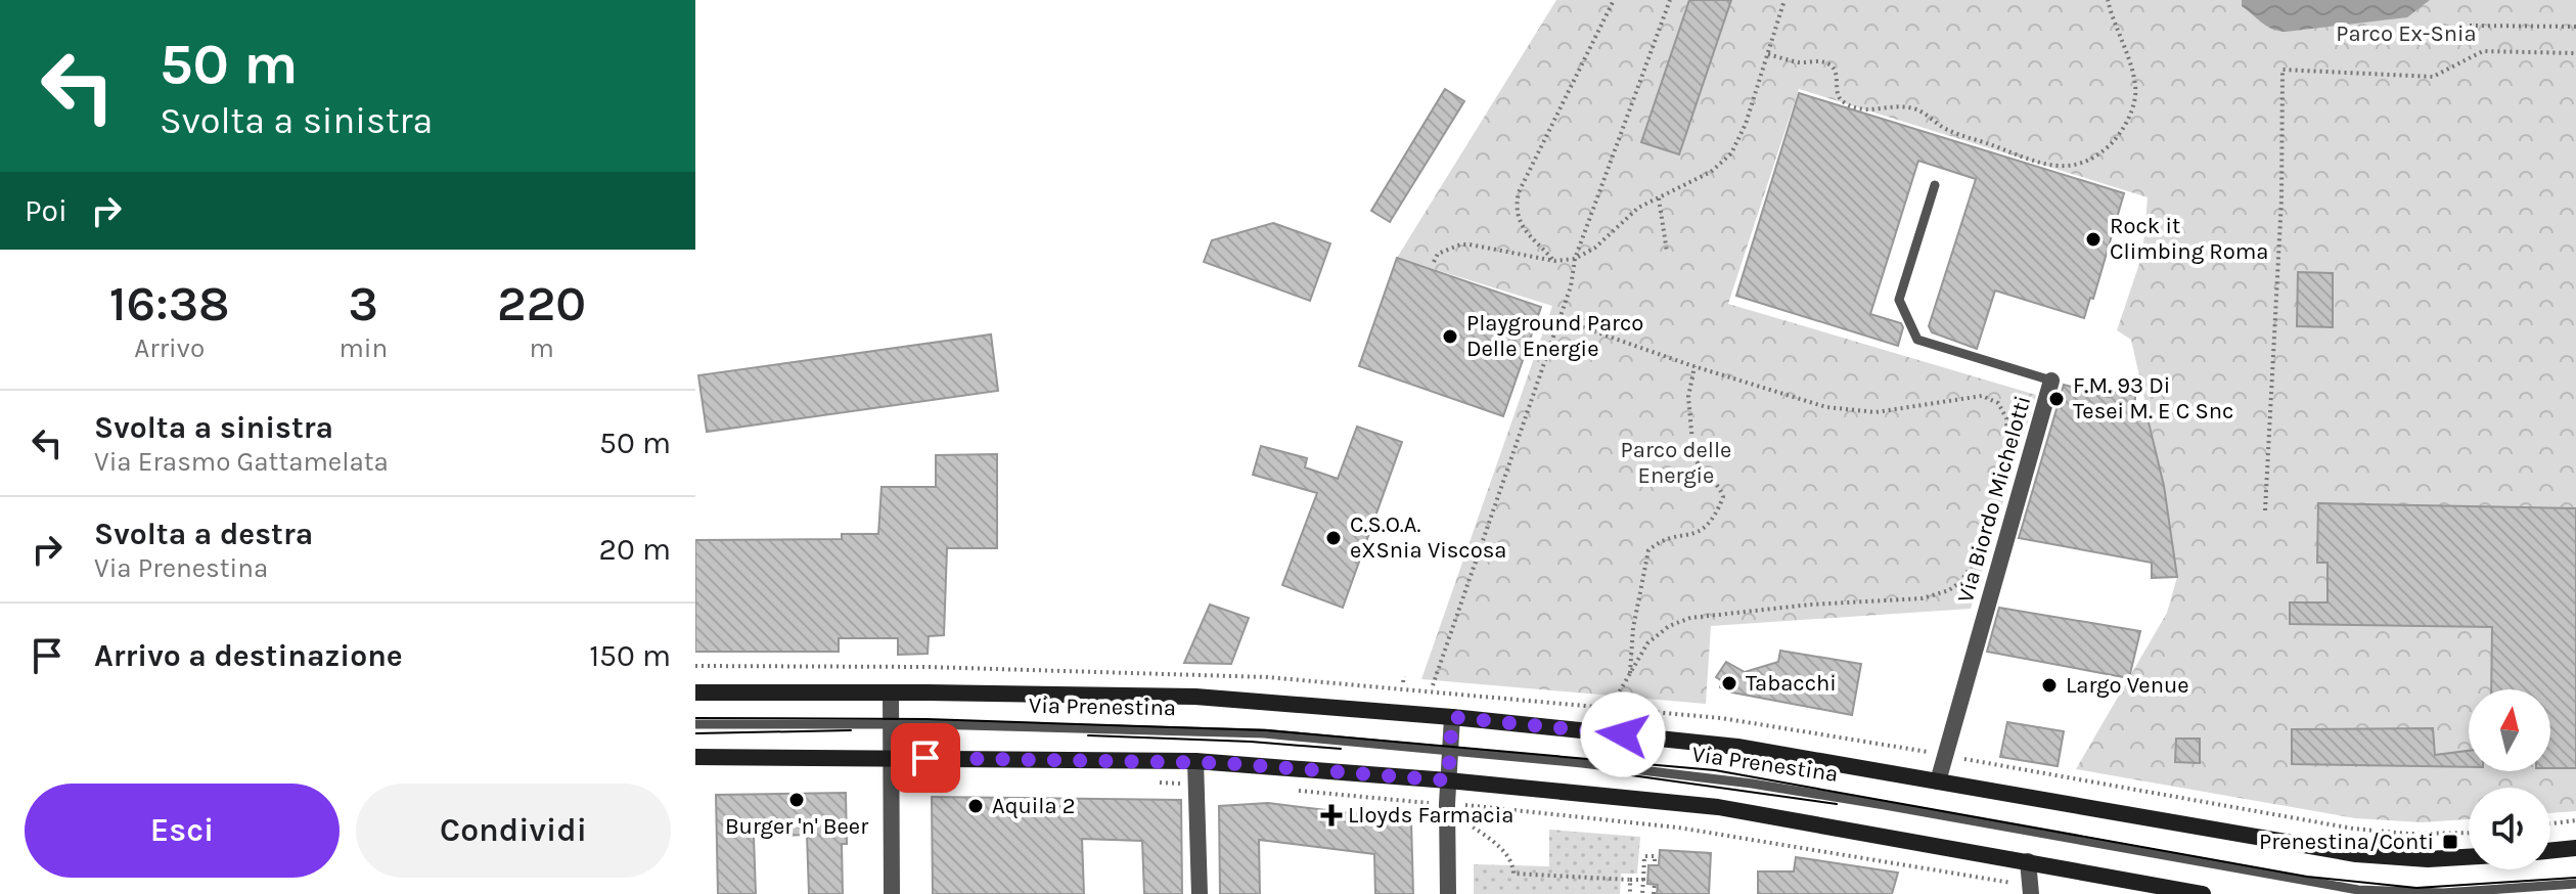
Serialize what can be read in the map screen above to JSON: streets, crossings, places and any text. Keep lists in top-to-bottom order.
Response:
{
  "streets": {
    "main road": ["Via Prenestina"],
    "street": ["Via Biordo Michelotti"]
  },
  "crossings": [
    ["Via Biordo Michelotti", "Via Prenestina"]
  ],
  "parks": ["Parco Ex-Snia", "Parco delle Energie"],
  "places": {
    "other": [
      "Rock it Climbing Roma",
      "Playground Parco Delle Energie",
      "F.M. 93 Di Tesei M. E C Snc",
      "C.S.O.A. eXSnia Viscosa",
      "Tabacchi",
      "Largo Venue",
      "Burger 'n' Beer",
      "Aquila 2"
    ],
    "health": ["Lloyds Farmacia"],
    "transit": ["Prenestina/Conti"]
  },
  "north": "top",
  "page": {
    "turn": ["50 m", "Svolta a sinistra"],
    "then": "Poi",
    "eta": [
      "16:38",
      "Arrivo",
      "3",
      "min",
      "220",
      "m"
    ],
    "list": [
      {
        "name": "Svolta a sinistra",
        "note": "Via Erasmo Gattamelata",
        "value": "50 m"
      },
      {
        "name": "Svolta a destra",
        "note": "Via Prenestina",
        "value": "20 m"
      },
      {
        "name": "Arrivo a destinazione",
        "value": "150 m"
      }
    ],
    "buttons": ["Esci", "Condividi"]
  }
}
